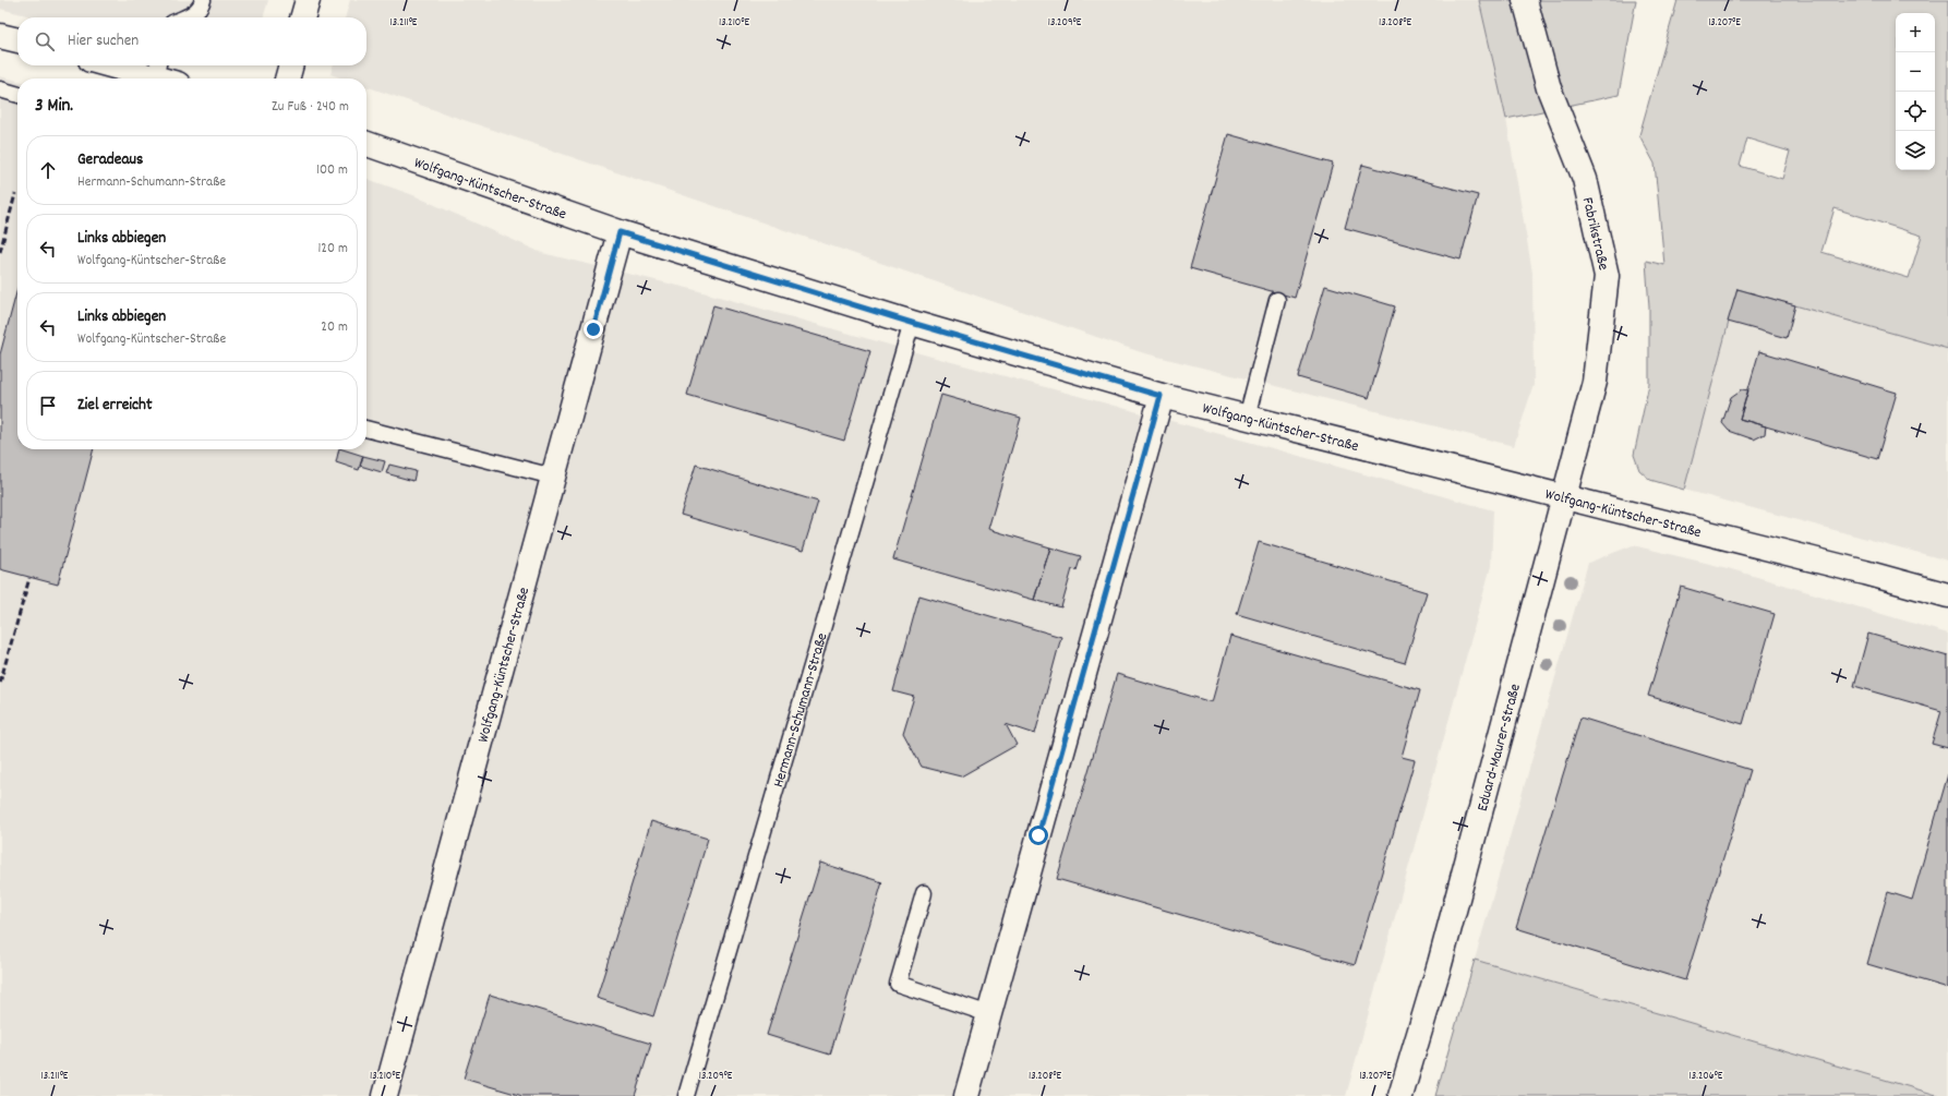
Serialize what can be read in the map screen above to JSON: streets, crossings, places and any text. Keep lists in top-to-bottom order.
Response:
{
  "streets": {
    "street": ["Wolfgang-Küntscher-Straße", "Fabrikstraße", "Eduard-Maurer-Straße"],
    "lane": ["Hermann-Schumann-Straße"]
  },
  "crossings": [
    ["Wolfgang-Küntscher-Straße", "Fabrikstraße"],
    ["Wolfgang-Küntscher-Straße", "Hermann-Schumann-Straße"],
    ["Wolfgang-Küntscher-Straße", "Eduard-Maurer-Straße"],
    ["Fabrikstraße", "Eduard-Maurer-Straße"]
  ],
  "page": {
    "map_buttons": ["+", "−"],
    "search": "Hier suchen",
    "heading": ["3 Min.", "Zu Fuß · 240 m"],
    "list": [
      ["Geradeaus", "Hermann-Schumann-Straße", "100 m"],
      ["Links abbiegen", "Wolfgang-Küntscher-Straße", "120 m"],
      ["Links abbiegen", "Wolfgang-Küntscher-Straße", "20 m"],
      "Ziel erreicht"
    ]
  },
  "coordinates": [
    "13.211°E",
    "13.210°E",
    "13.209°E",
    "13.208°E",
    "13.207°E",
    "13.206°E"
  ]
}
